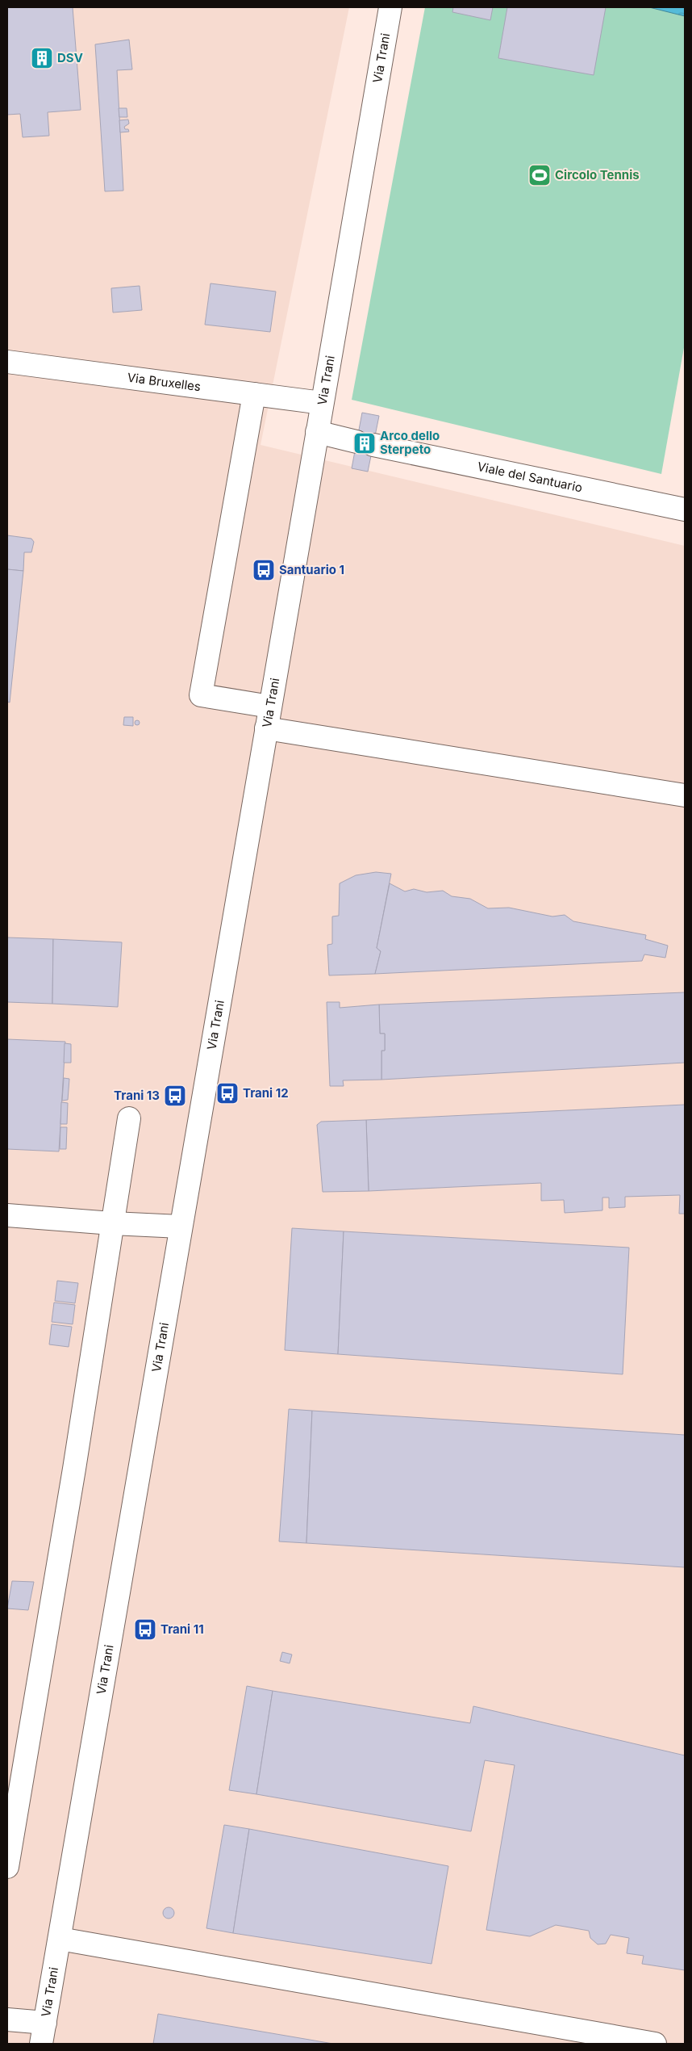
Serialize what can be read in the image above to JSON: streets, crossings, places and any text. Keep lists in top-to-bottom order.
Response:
{
  "streets": {
    "street": ["Via Trani", "Via Bruxelles", "Viale del Santuario"]
  },
  "crossings": [
    ["Via Trani", "Via Bruxelles"],
    ["Via Trani", "Viale del Santuario"]
  ],
  "places": {
    "building": ["DSV", "Arco dello Sterpeto"],
    "sports": ["Circolo Tennis"],
    "bus stop": [
      "Santuario 1",
      "Trani 12",
      "Trani 13",
      "Trani 11"
    ]
  }
}
